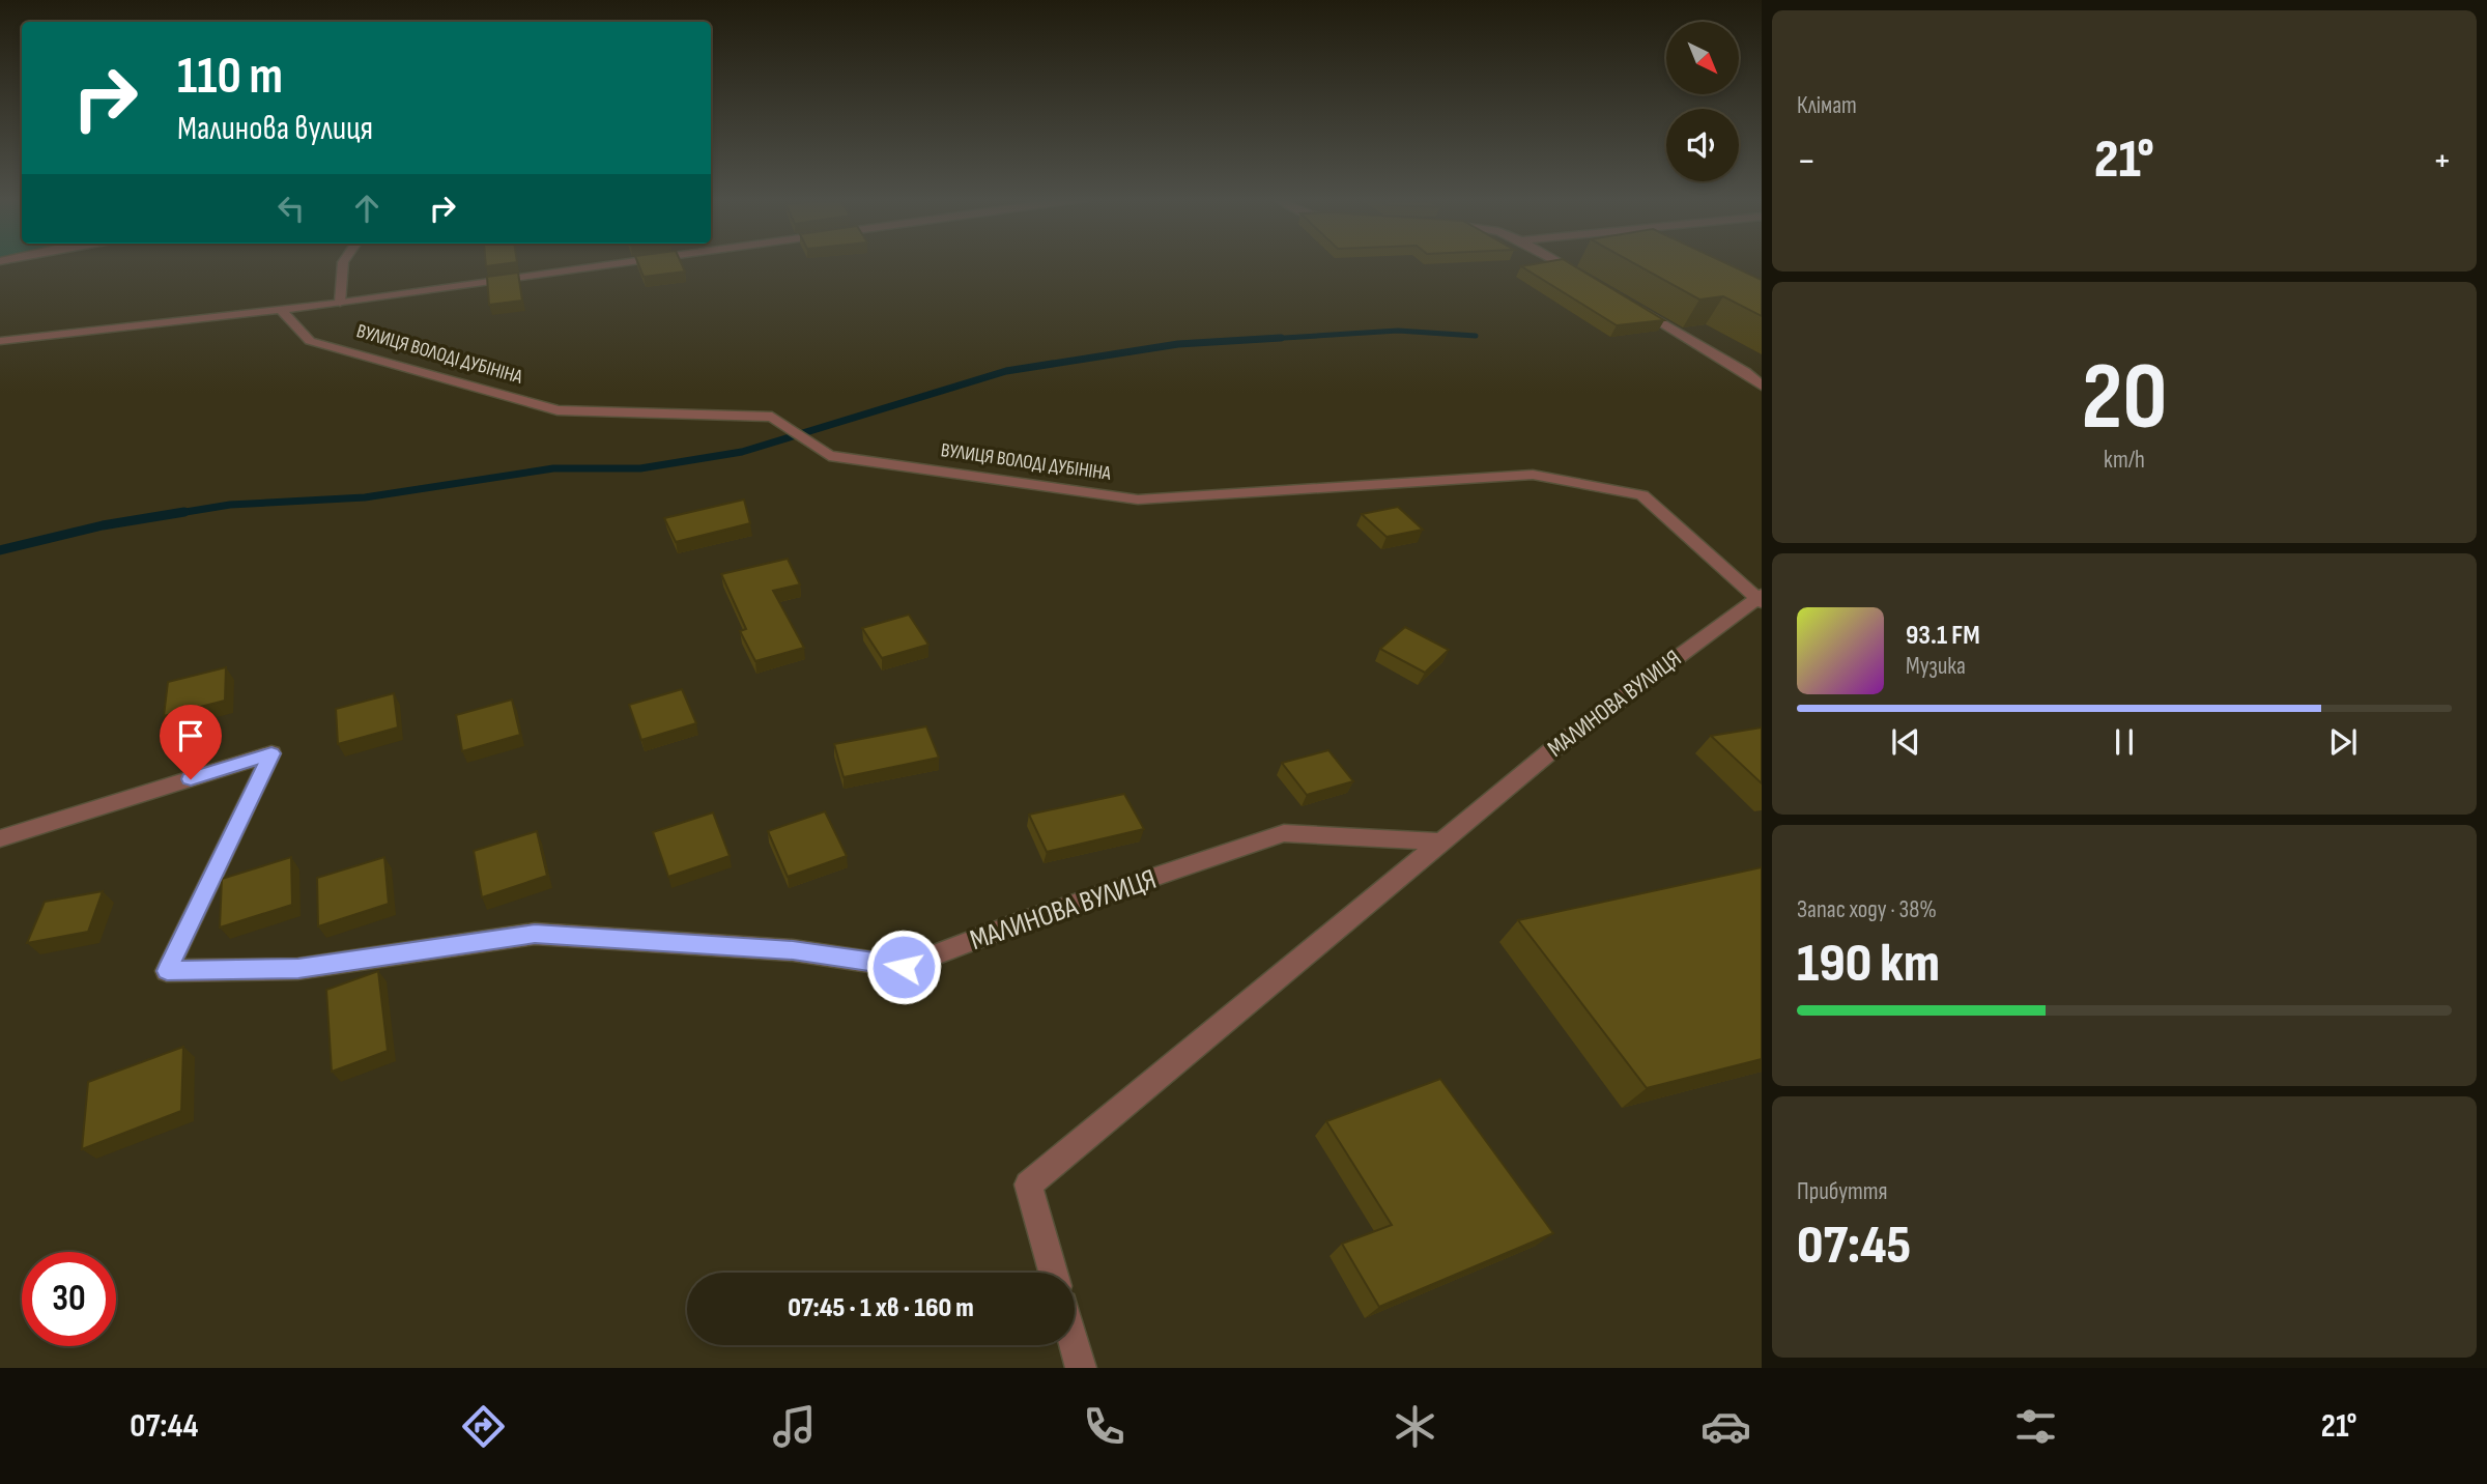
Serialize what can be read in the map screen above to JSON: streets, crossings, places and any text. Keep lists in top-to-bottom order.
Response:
{
  "streets": {
    "street": ["ВУЛИЦЯ ВОЛОДІ ДУБІНІНА", "МАЛИНОВА ВУЛИЦЯ"]
  },
  "crossings": [
    ["ВУЛИЦЯ ВОЛОДІ ДУБІНІНА", "МАЛИНОВА ВУЛИЦЯ"]
  ],
  "north": "bottom right",
  "page": {
    "tile": [
      "Клімат",
      ["20", "km/h"],
      ["Запас ходу · 38%", "190 km"],
      ["Прибуття", "07:45"]
    ],
    "turn": ["110 m", "Малинова вулиця"],
    "heat": ["−", "21°", "+"],
    "song": ["93.1 FM", "Музика"],
    "limit": "30",
    "trip": "07:45 · 1 хв · 160 m",
    "tabs": ["07:44", "21°"]
  }
}
